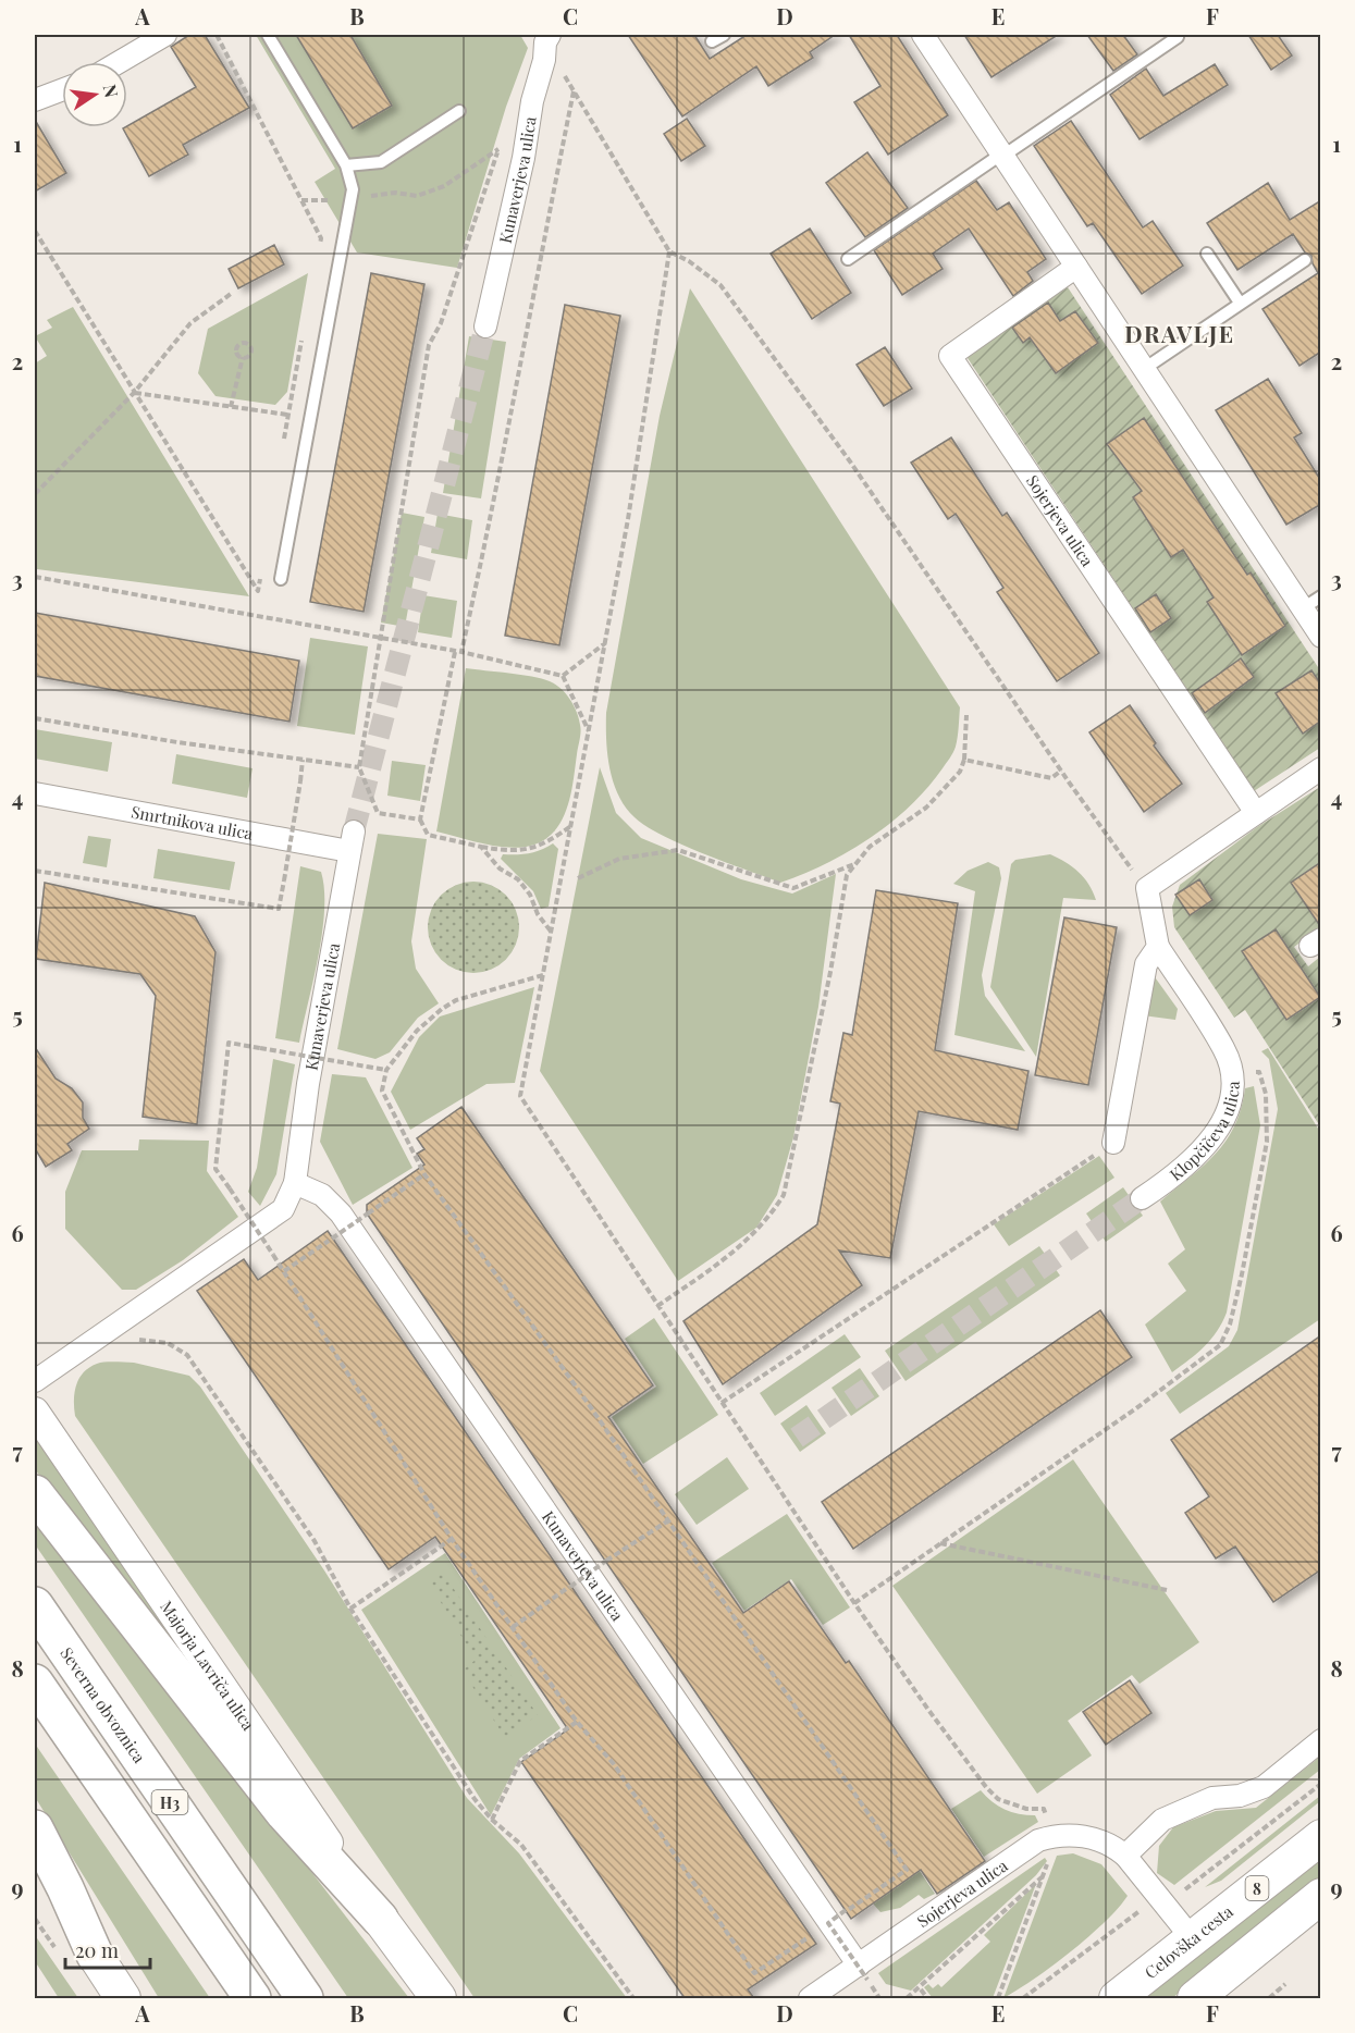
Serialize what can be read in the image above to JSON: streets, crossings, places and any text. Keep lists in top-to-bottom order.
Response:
{
  "streets": {
    "highway": ["Severna obvoznica", "H3"],
    "main road": ["8", "Celovška cesta"],
    "street": [
      "Kunaverjeva ulica",
      "Sojerjeva ulica",
      "Smrtnikova ulica",
      "Klopčičeva ulica",
      "Majorja Lavriča ulica"
    ]
  },
  "crossings": [
    ["Kunaverjeva ulica", "Sojerjeva ulica"],
    ["Kunaverjeva ulica", "Smrtnikova ulica"],
    ["Sojerjeva ulica", "Celovška cesta"]
  ],
  "districts": ["DRAVLJE"],
  "scale_bar": "20 m",
  "north": "right",
  "grid": {
    "columns": [
      "A",
      "B",
      "C",
      "D",
      "E",
      "F"
    ],
    "rows": [
      "1",
      "2",
      "3",
      "4",
      "5",
      "6",
      "7",
      "8",
      "9"
    ]
  }
}
